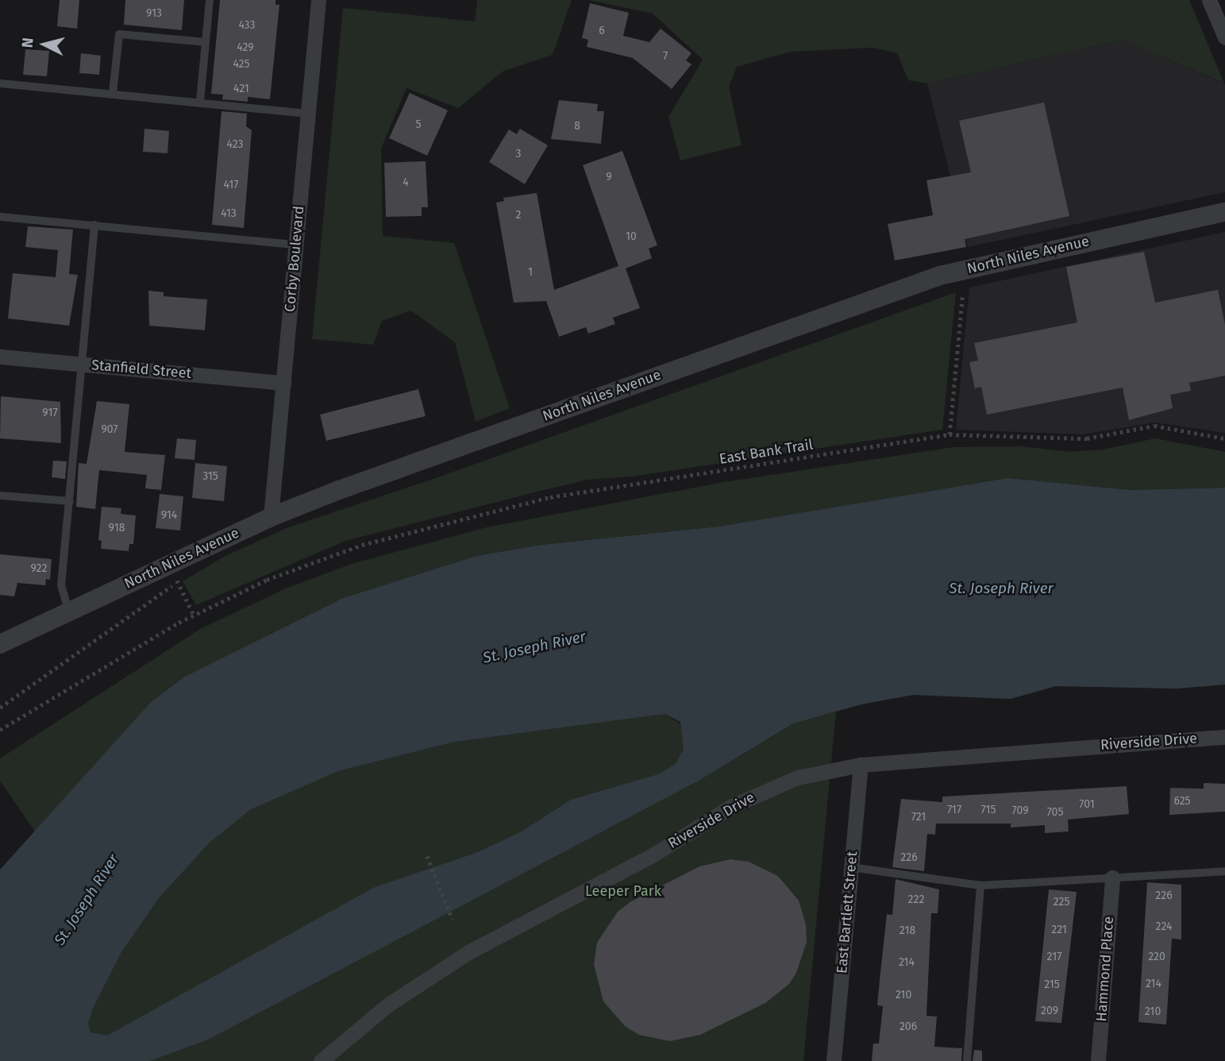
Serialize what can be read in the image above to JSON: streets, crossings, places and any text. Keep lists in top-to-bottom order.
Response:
{
  "streets": {
    "street": [
      "North Niles Avenue",
      "Corby Boulevard",
      "Stanfield Street",
      "Riverside Drive",
      "East Bartlett Street",
      "Hammond Place"
    ],
    "path": ["East Bank Trail"]
  },
  "crossings": [
    ["North Niles Avenue", "Corby Boulevard"],
    ["Corby Boulevard", "Stanfield Street"],
    ["Riverside Drive", "East Bartlett Street"]
  ],
  "water": ["St. Joseph River"],
  "parks": ["Leeper Park"],
  "house_numbers": [
    "913",
    "433",
    "6",
    "429",
    "7",
    "425",
    "421",
    "5",
    "8",
    "423",
    "3",
    "9",
    "4",
    "417",
    "413",
    "2",
    "10",
    "1",
    "917",
    "907",
    "315",
    "914",
    "918",
    "922",
    "625",
    "701",
    "717",
    "715",
    "709",
    "705",
    "721",
    "226",
    "226",
    "222",
    "225",
    "224",
    "221",
    "218",
    "217",
    "220",
    "214",
    "214",
    "215",
    "210",
    "209",
    "210",
    "206"
  ],
  "north": "left"
}
